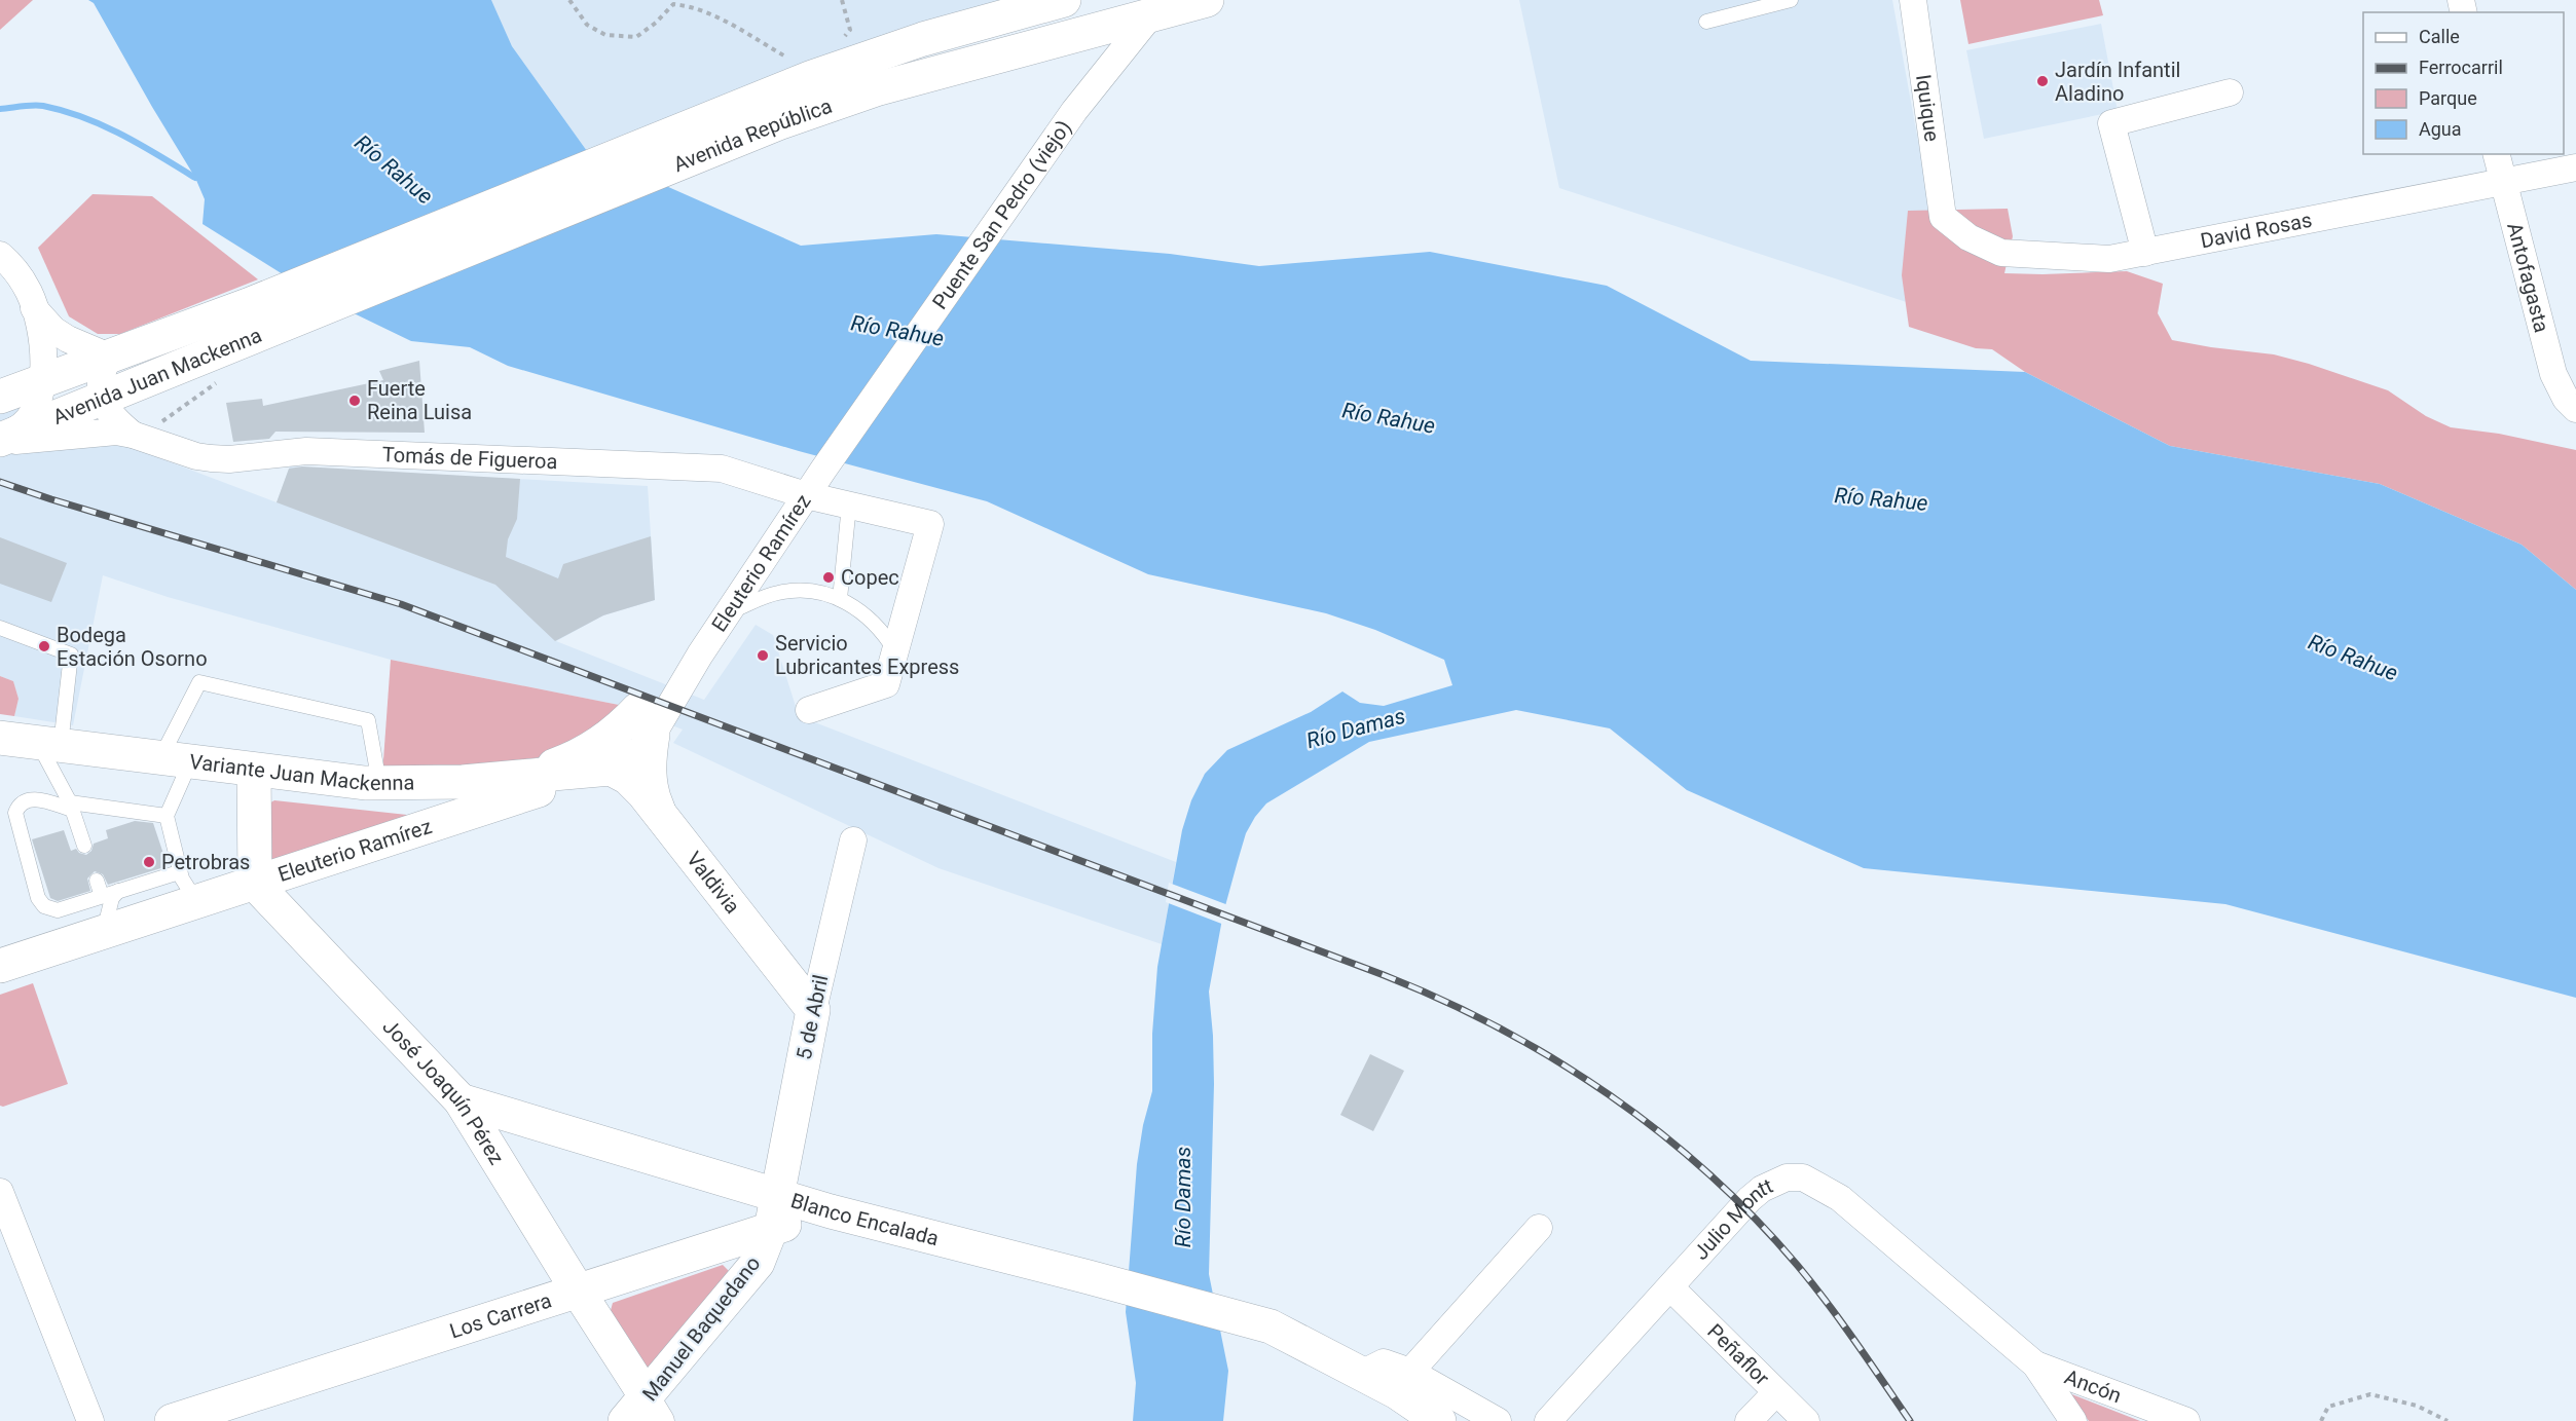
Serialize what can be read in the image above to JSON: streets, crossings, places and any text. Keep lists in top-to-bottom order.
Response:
{
  "streets": {
    "main road": [
      "Avenida República",
      "Avenida Juan Mackenna",
      "Eleuterio Ramírez",
      "Variante Juan Mackenna",
      "Valdivia",
      "5 de Abril",
      "José Joaquín Pérez",
      "Blanco Encalada",
      "Los Carrera",
      "Manuel Baquedano"
    ],
    "street": [
      "Iquique",
      "Puente San Pedro (viejo)",
      "David Rosas",
      "Antofagasta",
      "Tomás de Figueroa",
      "Julio Montt",
      "Peñaflor",
      "Ancón"
    ]
  },
  "crossings": [
    ["Iquique", "David Rosas"],
    ["Avenida República", "Puente San Pedro (viejo)"],
    ["Avenida República", "Avenida Juan Mackenna"],
    ["Puente San Pedro (viejo)", "Eleuterio Ramírez"],
    ["David Rosas", "Antofagasta"],
    ["Avenida Juan Mackenna", "Tomás de Figueroa"],
    ["Tomás de Figueroa", "Eleuterio Ramírez"],
    ["Eleuterio Ramírez", "Variante Juan Mackenna"],
    ["Eleuterio Ramírez", "Valdivia"],
    ["Eleuterio Ramírez", "José Joaquín Pérez"],
    ["Variante Juan Mackenna", "Valdivia"],
    ["Valdivia", "5 de Abril"],
    ["5 de Abril", "Blanco Encalada"],
    ["5 de Abril", "Manuel Baquedano"],
    ["José Joaquín Pérez", "Blanco Encalada"],
    ["José Joaquín Pérez", "Los Carrera"],
    ["José Joaquín Pérez", "Manuel Baquedano"],
    ["Blanco Encalada", "Los Carrera"],
    ["Blanco Encalada", "Manuel Baquedano"],
    ["Julio Montt", "Peñaflor"],
    ["Julio Montt", "Ancón"],
    ["Los Carrera", "Manuel Baquedano"]
  ],
  "water": ["Río Rahue", "Río Damas"],
  "places": [
    "Jardín Infantil Aladino",
    "Fuerte Reina Luisa",
    "Copec",
    "Bodega Estación Osorno",
    "Servicio Lubricantes Express",
    "Petrobras"
  ],
  "legend": [
    "Calle",
    "Ferrocarril",
    "Parque",
    "Agua"
  ]
}
